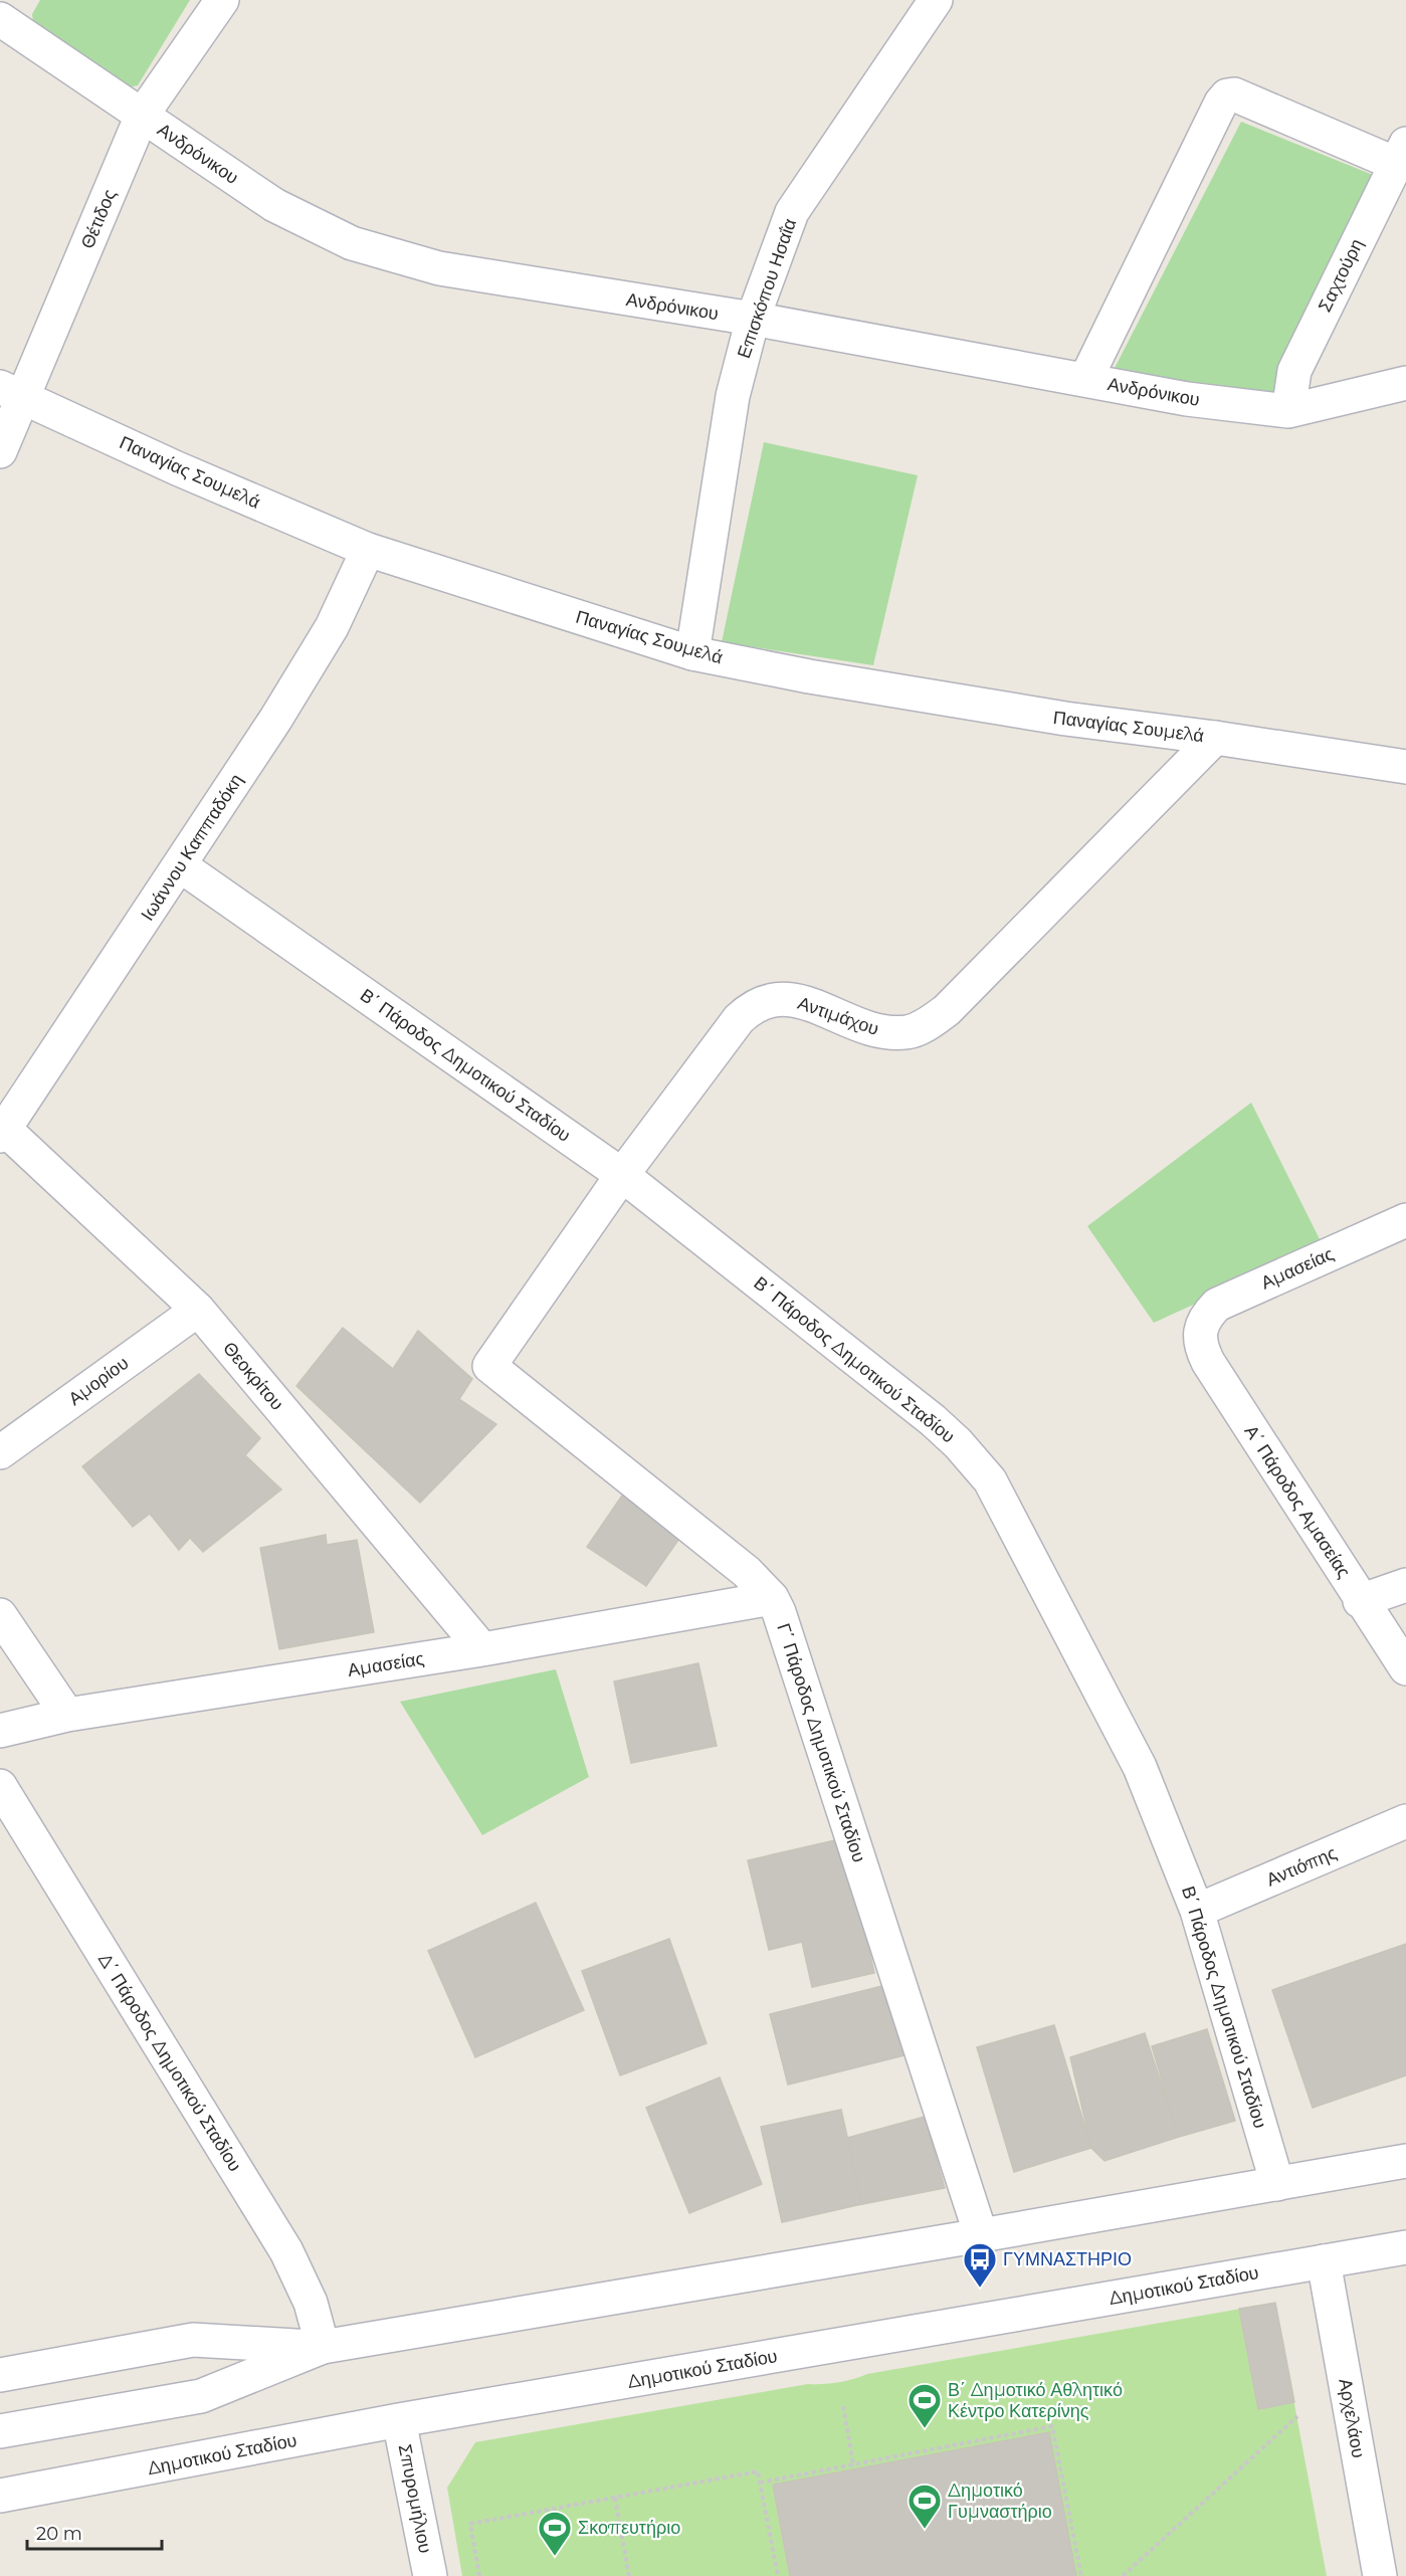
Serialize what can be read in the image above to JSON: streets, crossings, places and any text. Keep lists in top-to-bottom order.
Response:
{
  "streets": {
    "street": [
      "Ανδρόνικου",
      "Θέτιδος",
      "Σαχτούρη",
      "Επισκόπου Ησαΐα",
      "Παναγίας Σουμελά",
      "Ιωάννου Καππαδόκη",
      "Αντιμάχου",
      "Β΄ Πάροδος Δημοτικού Σταδίου",
      "Αμασείας",
      "Θεοκρίτου",
      "Αμορίου",
      "Α΄ Πάροδος Αμασείας",
      "Γ΄ Πάροδος Δημοτικού Σταδίου",
      "Αντιόπης",
      "Δ΄ Πάροδος Δημοτικού Σταδίου",
      "Δημοτικού Σταδίου",
      "Αρχελάου",
      "Σπυρομήλιου"
    ]
  },
  "crossings": [
    ["Ανδρόνικου", "Θέτιδος"],
    ["Ανδρόνικου", "Σαχτούρη"],
    ["Ανδρόνικου", "Επισκόπου Ησαΐα"],
    ["Θέτιδος", "Παναγίας Σουμελά"],
    ["Επισκόπου Ησαΐα", "Παναγίας Σουμελά"],
    ["Παναγίας Σουμελά", "Ιωάννου Καππαδόκη"],
    ["Παναγίας Σουμελά", "Αντιμάχου"],
    ["Ιωάννου Καππαδόκη", "Β΄ Πάροδος Δημοτικού Σταδίου"],
    ["Ιωάννου Καππαδόκη", "Θεοκρίτου"],
    ["Αντιμάχου", "Β΄ Πάροδος Δημοτικού Σταδίου"],
    ["Αντιμάχου", "Γ΄ Πάροδος Δημοτικού Σταδίου"],
    ["Β΄ Πάροδος Δημοτικού Σταδίου", "Αντιόπης"],
    ["Αμασείας", "Θεοκρίτου"],
    ["Αμασείας", "Α΄ Πάροδος Αμασείας"],
    ["Αμασείας", "Γ΄ Πάροδος Δημοτικού Σταδίου"],
    ["Θεοκρίτου", "Αμορίου"],
    ["Δημοτικού Σταδίου", "Αρχελάου"],
    ["Δημοτικού Σταδίου", "Σπυρομήλιου"]
  ],
  "places": {
    "bus stop": ["ΓΥΜΝΑΣΤΗΡΙΟ"],
    "sports": ["Β΄ Δημοτικό Αθλητικό Κέντρο Κατερίνης", "Δημοτικό Γυμναστήριο", "Σκοπευτήριο"]
  },
  "scale_bar": "20 m"
}
